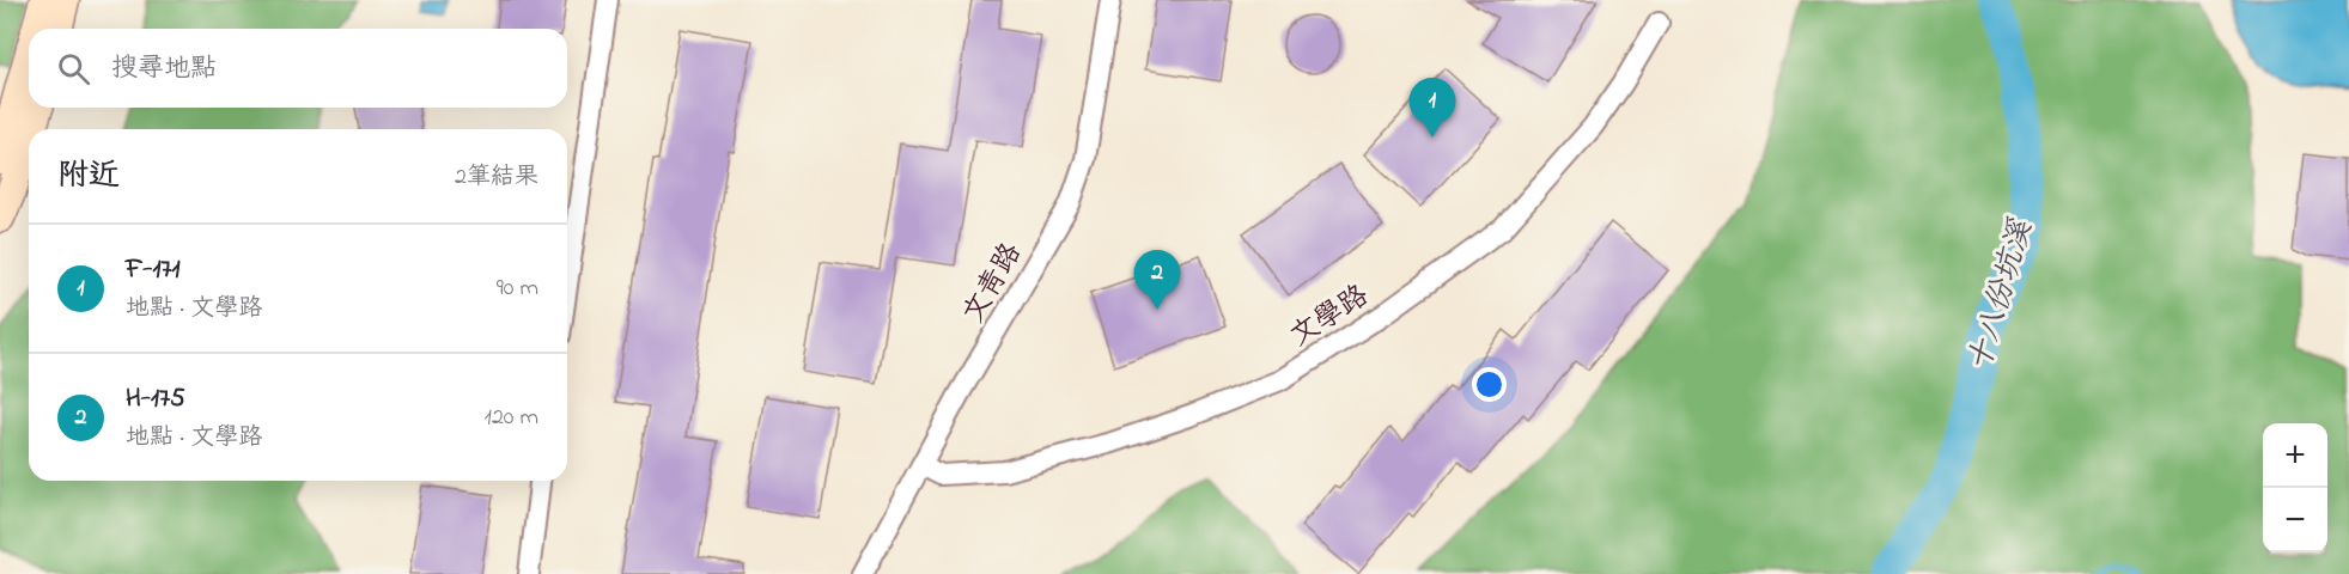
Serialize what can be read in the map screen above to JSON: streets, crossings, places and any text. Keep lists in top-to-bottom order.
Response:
{
  "streets": {
    "street": ["文青路", "文學路"]
  },
  "crossings": [
    ["文青路", "文學路"]
  ],
  "water": ["十八份坑溪"],
  "page": {
    "search": "搜尋地點",
    "pins": ["1", "2"],
    "heading": ["附近", "2筆結果"],
    "list": [
      {
        "mark": "1",
        "name": "F-171",
        "note": "地點 · 文學路",
        "value": "90 m"
      },
      {
        "mark": "2",
        "name": "H-175",
        "note": "地點 · 文學路",
        "value": "120 m"
      }
    ],
    "map_buttons": ["+", "−"]
  }
}
